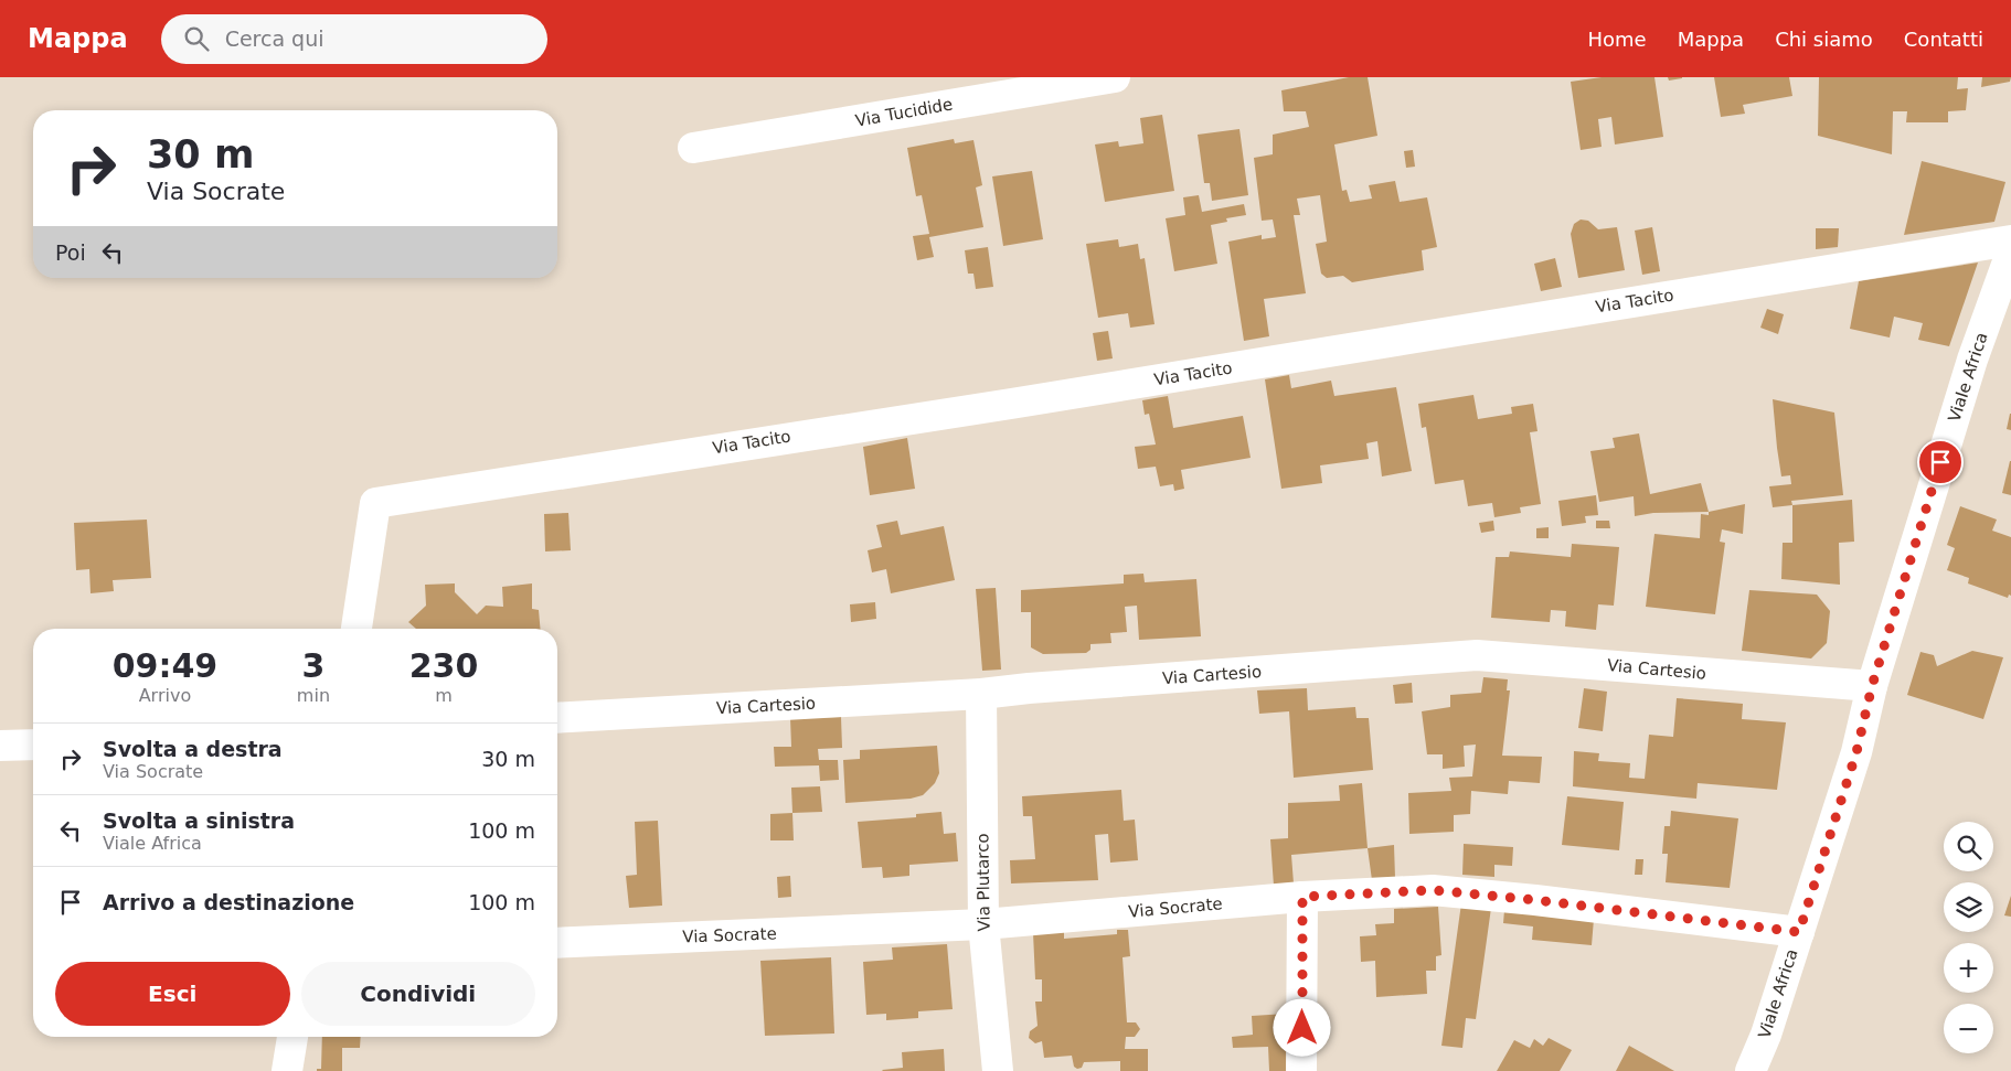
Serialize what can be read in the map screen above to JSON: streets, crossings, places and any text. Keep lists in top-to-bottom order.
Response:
{
  "streets": {
    "street": [
      "Via Tucidide",
      "Via Tacito",
      "Viale Africa",
      "Via Cartesio",
      "Via Plutarco",
      "Via Socrate"
    ]
  },
  "crossings": [
    ["Viale Africa", "Via Cartesio"],
    ["Viale Africa", "Via Socrate"],
    ["Via Cartesio", "Via Plutarco"],
    ["Via Plutarco", "Via Socrate"]
  ],
  "page": {
    "header": "Mappa",
    "search": "Cerca qui",
    "nav": [
      "Home",
      "Mappa",
      "Chi siamo",
      "Contatti"
    ],
    "turn": ["30 m", "Via Socrate"],
    "then": "Poi",
    "eta": [
      "09:49",
      "Arrivo",
      "3",
      "min",
      "230",
      "m"
    ],
    "list": [
      {
        "name": "Svolta a destra",
        "note": "Via Socrate",
        "value": "30 m"
      },
      {
        "name": "Svolta a sinistra",
        "note": "Viale Africa",
        "value": "100 m"
      },
      {
        "name": "Arrivo a destinazione",
        "value": "100 m"
      }
    ],
    "map_buttons": ["+", "−"],
    "buttons": ["Esci", "Condividi"]
  }
}
